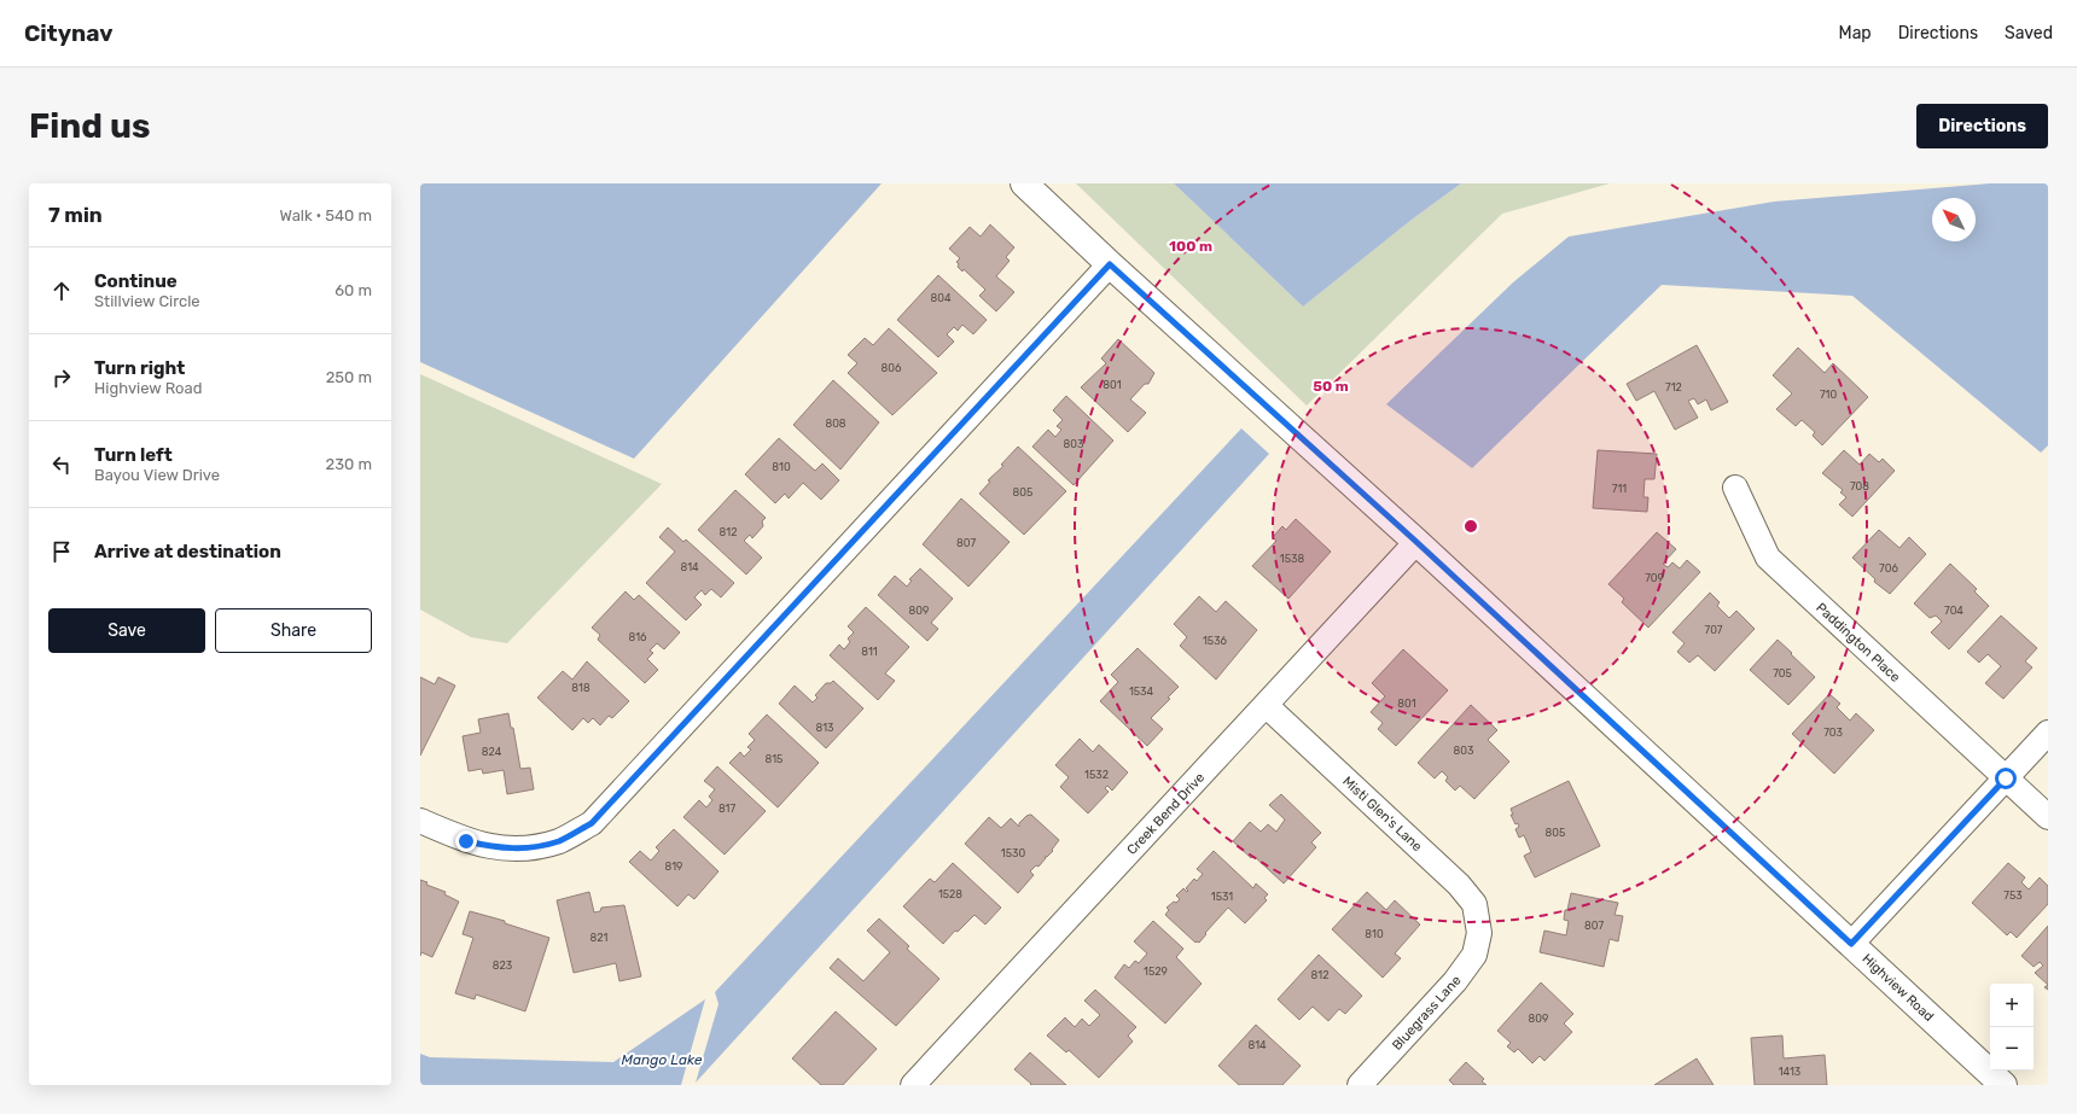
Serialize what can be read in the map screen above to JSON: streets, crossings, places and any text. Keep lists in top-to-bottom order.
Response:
{
  "streets": {
    "street": [
      "Paddington Place",
      "Creek Bend Drive",
      "Misti Glen's Lane",
      "Highview Road",
      "Bluegrass Lane"
    ]
  },
  "crossings": [
    ["Creek Bend Drive", "Misti Glen's Lane"],
    ["Creek Bend Drive", "Highview Road"],
    ["Misti Glen's Lane", "Bluegrass Lane"]
  ],
  "water": ["Mango Lake"],
  "house_numbers": [
    "804",
    "806",
    "801",
    "712",
    "710",
    "808",
    "803",
    "810",
    "708",
    "711",
    "805",
    "812",
    "807",
    "1538",
    "814",
    "706",
    "709",
    "809",
    "704",
    "707",
    "816",
    "1536",
    "811",
    "705",
    "818",
    "1534",
    "801",
    "813",
    "703",
    "803",
    "824",
    "815",
    "1532",
    "817",
    "805",
    "1530",
    "819",
    "1528",
    "753",
    "1531",
    "807",
    "810",
    "821",
    "823",
    "1529",
    "812",
    "809",
    "814",
    "1413"
  ],
  "north": "top left",
  "page": {
    "header": "Citynav",
    "nav": ["Map", "Directions", "Saved"],
    "buttons": [
      "Directions",
      ["Save", "Share"]
    ],
    "title": "Find us",
    "heading": ["7 min", "Walk · 540 m"],
    "list": [
      ["Continue", "Stillview Circle", "60 m"],
      ["Turn right", "Highview Road", "250 m"],
      ["Turn left", "Bayou View Drive", "230 m"],
      "Arrive at destination"
    ],
    "map_buttons": ["+", "−"]
  },
  "rings": ["100 m", "50 m"]
}
